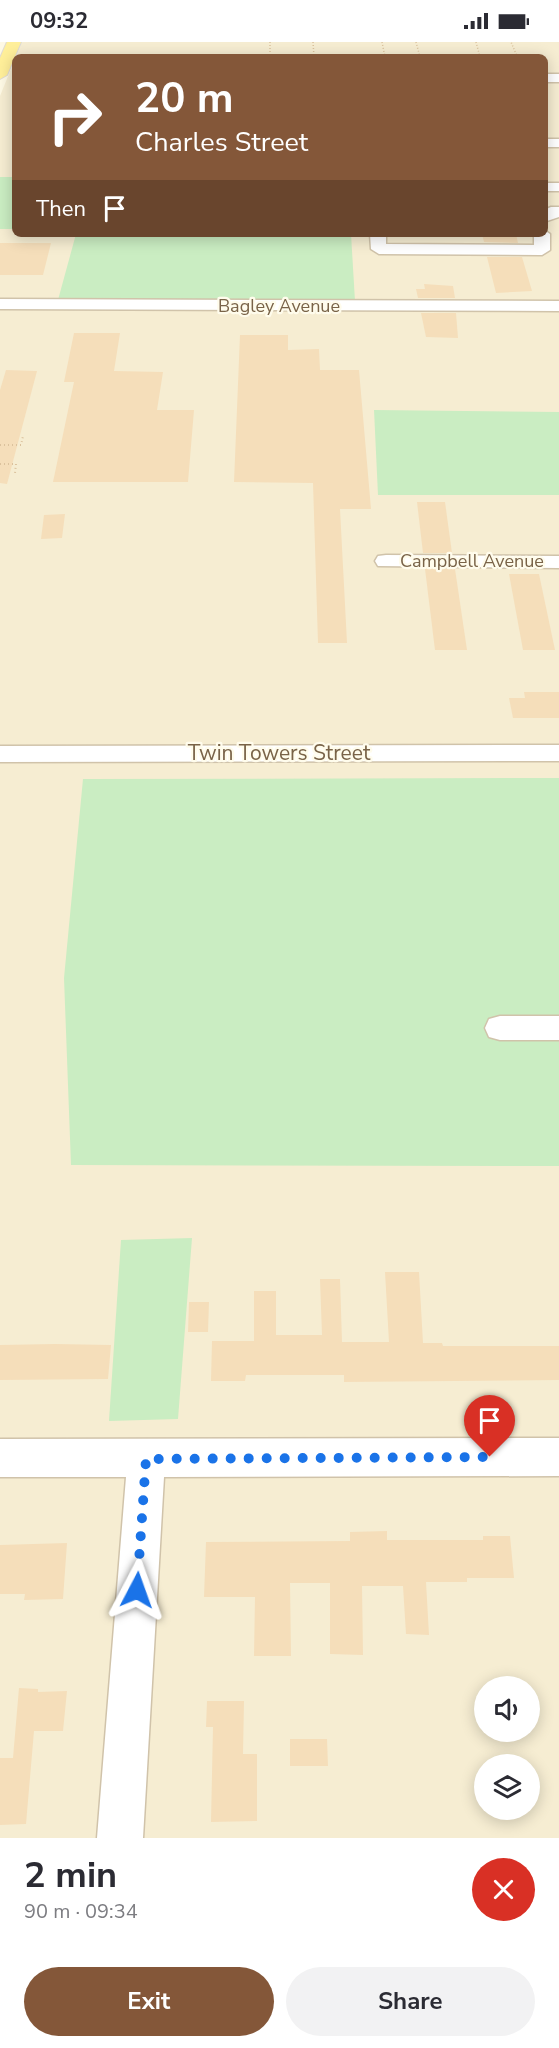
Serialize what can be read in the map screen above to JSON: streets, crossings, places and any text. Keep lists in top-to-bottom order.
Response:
{
  "streets": {
    "street": ["Bagley Avenue", "Campbell Avenue", "Twin Towers Street"]
  },
  "page": {
    "status": "09:32",
    "turn": ["20 m", "Charles Street"],
    "then": "Then",
    "heading": ["2 min", "90 m · 09:34"],
    "buttons": ["Exit", "Share"]
  }
}
